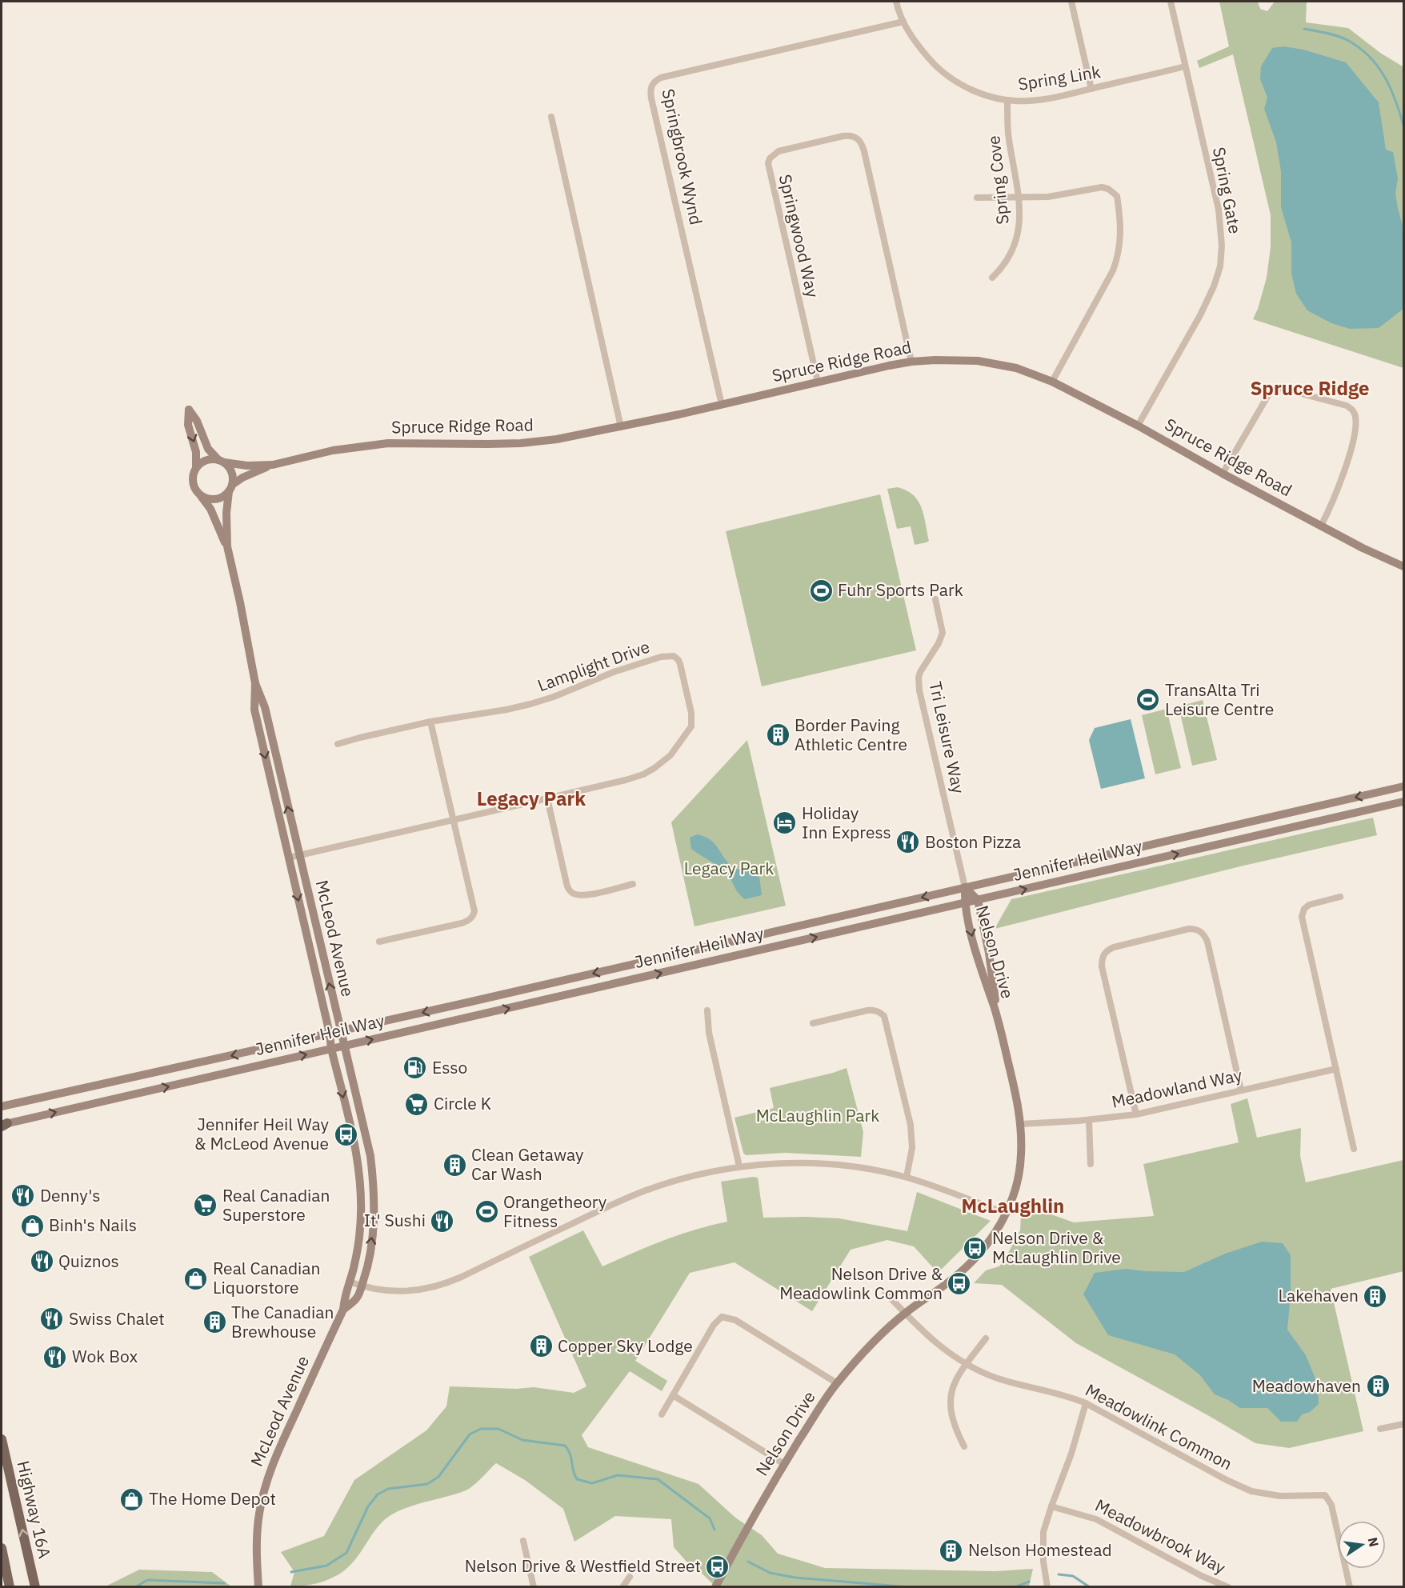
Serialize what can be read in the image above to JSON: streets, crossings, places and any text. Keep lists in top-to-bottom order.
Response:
{
  "streets": {
    "main road": ["Highway 16A"],
    "street": [
      "Spring Link",
      "Springbrook Wynd",
      "Spring Cove",
      "Spring Gate",
      "Springwood Way",
      "Spruce Ridge Road",
      "Lamplight Drive",
      "Tri Leisure Way",
      "Jennifer Heil Way",
      "McLeod Avenue",
      "Nelson Drive",
      "Meadowland Way",
      "Meadowlink Common",
      "Meadowbrook Way"
    ]
  },
  "crossings": [
    ["Spring Link", "Springbrook Wynd"],
    ["Spring Link", "Spring Cove"],
    ["Spring Link", "Spring Gate"],
    ["Springbrook Wynd", "Spruce Ridge Road"],
    ["Spring Gate", "Spruce Ridge Road"],
    ["Springwood Way", "Spruce Ridge Road"],
    ["Spruce Ridge Road", "McLeod Avenue"],
    ["Lamplight Drive", "McLeod Avenue"],
    ["Tri Leisure Way", "Jennifer Heil Way"],
    ["Tri Leisure Way", "Nelson Drive"],
    ["Jennifer Heil Way", "McLeod Avenue"],
    ["Jennifer Heil Way", "Nelson Drive"],
    ["Nelson Drive", "Meadowland Way"],
    ["Nelson Drive", "Meadowlink Common"]
  ],
  "one_way": ["Highway 16A"],
  "districts": ["Spruce Ridge", "Legacy Park", "McLaughlin"],
  "parks": ["Legacy Park", "McLaughlin Park"],
  "places": {
    "sports": ["Fuhr Sports Park", "TransAlta Tri Leisure Centre", "Orangetheory Fitness"],
    "building": [
      "Border Paving Athletic Centre",
      "Clean Getaway Car Wash",
      "Lakehaven",
      "The Canadian Brewhouse",
      "Copper Sky Lodge",
      "Meadowhaven",
      "Nelson Homestead"
    ],
    "hotel": ["Holiday Inn Express"],
    "restaurant": [
      "Boston Pizza",
      "Denny's",
      "It' Sushi",
      "Quiznos",
      "Swiss Chalet",
      "Wok Box"
    ],
    "fuel station": ["Esso"],
    "supermarket": ["Circle K", "Real Canadian Superstore"],
    "bus stop": [
      "Jennifer Heil Way & McLeod Avenue",
      "Nelson Drive & McLaughlin Drive",
      "Nelson Drive & Meadowlink Common",
      "Nelson Drive & Westfield Street"
    ],
    "shop": ["Binh's Nails", "Real Canadian Liquorstore", "The Home Depot"]
  },
  "north": "right"
}
